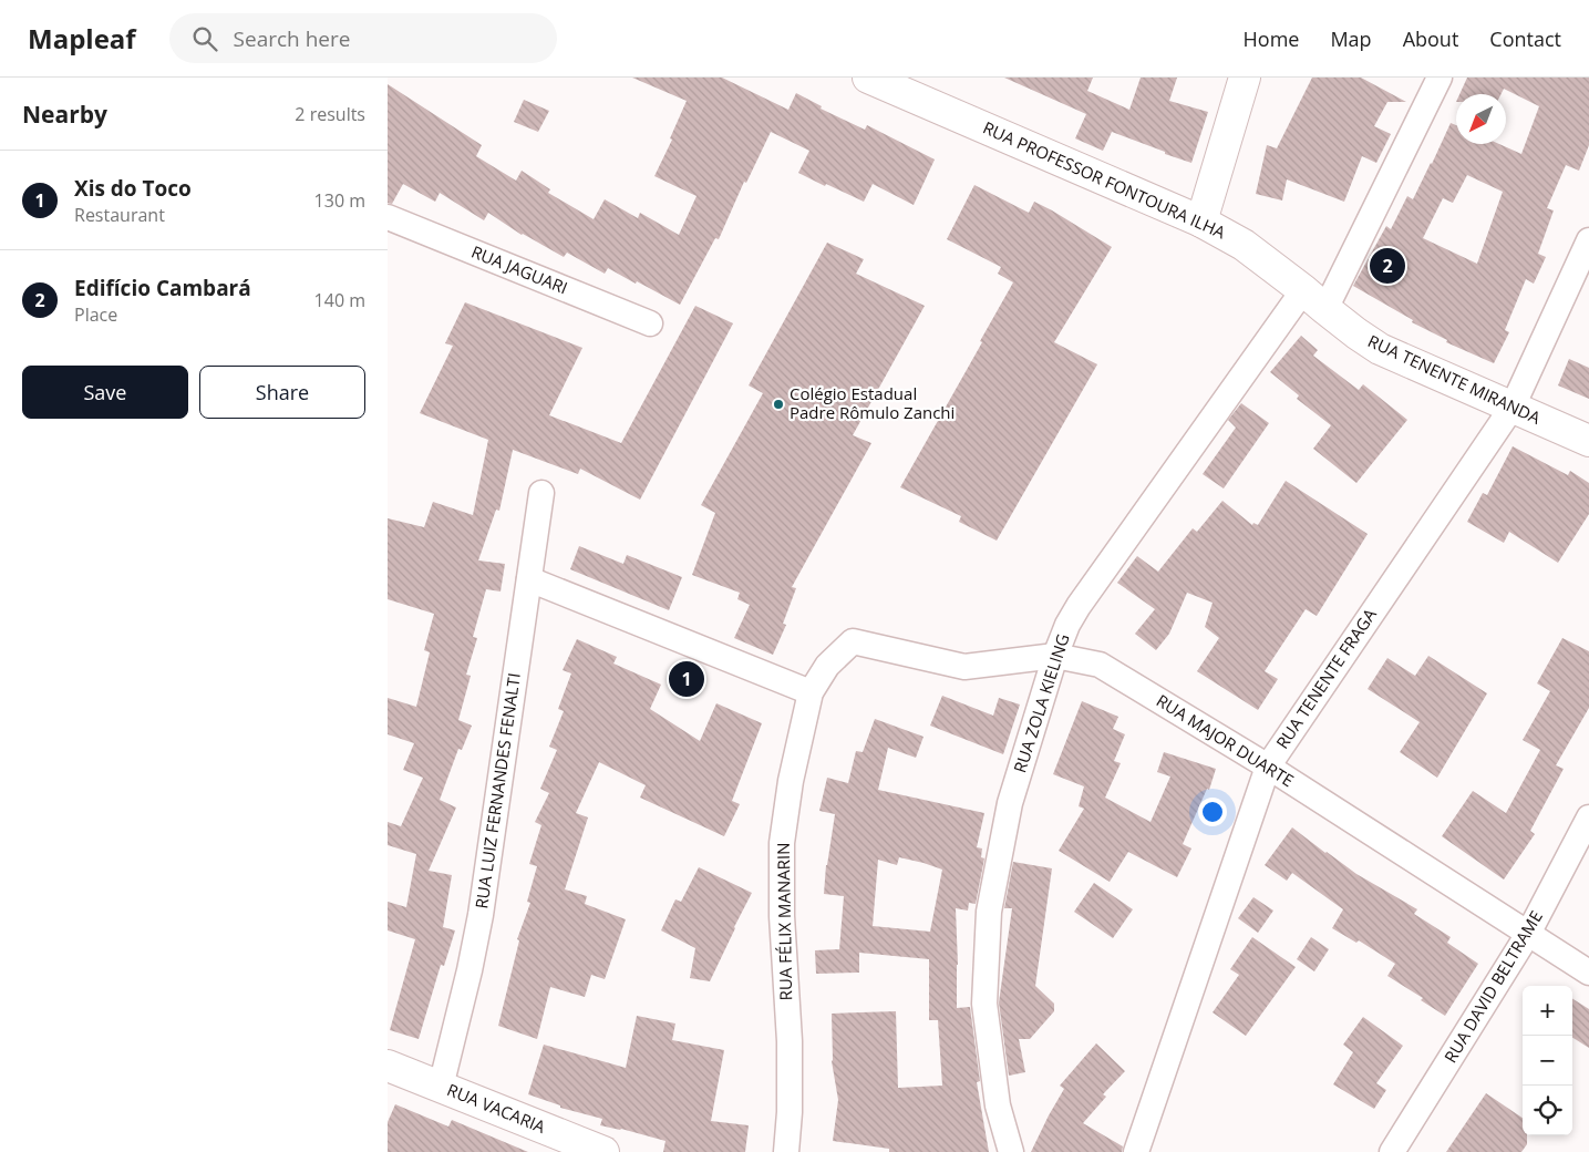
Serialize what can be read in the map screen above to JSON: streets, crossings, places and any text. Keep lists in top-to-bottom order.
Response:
{
  "streets": {
    "street": [
      "RUA PROFESSOR FONTOURA ILHA",
      "RUA JAGUARI",
      "RUA TENENTE MIRANDA",
      "RUA TENENTE FRAGA",
      "RUA ZOLA KIELING",
      "RUA MAJOR DUARTE",
      "RUA LUIZ FERNANDES FENALTI",
      "RUA FÉLIX MANARIN",
      "RUA DAVID BELTRAME",
      "RUA VACARIA"
    ]
  },
  "crossings": [
    ["RUA PROFESSOR FONTOURA ILHA", "RUA TENENTE MIRANDA"],
    ["RUA PROFESSOR FONTOURA ILHA", "RUA ZOLA KIELING"],
    ["RUA TENENTE MIRANDA", "RUA TENENTE FRAGA"],
    ["RUA TENENTE MIRANDA", "RUA ZOLA KIELING"],
    ["RUA TENENTE FRAGA", "RUA MAJOR DUARTE"],
    ["RUA ZOLA KIELING", "RUA MAJOR DUARTE"],
    ["RUA MAJOR DUARTE", "RUA FÉLIX MANARIN"],
    ["RUA MAJOR DUARTE", "RUA DAVID BELTRAME"],
    ["RUA LUIZ FERNANDES FENALTI", "RUA VACARIA"]
  ],
  "places": ["Colégio Estadual Padre Rômulo Zanchi"],
  "north": "bottom left",
  "page": {
    "header": "Mapleaf",
    "search": "Search here",
    "nav": [
      "Home",
      "Map",
      "About",
      "Contact"
    ],
    "heading": ["Nearby", "2 results"],
    "list": [
      {
        "mark": "1",
        "name": "Xis do Toco",
        "note": "Restaurant",
        "value": "130 m"
      },
      {
        "mark": "2",
        "name": "Edifício Cambará",
        "note": "Place",
        "value": "140 m"
      }
    ],
    "pins": ["2", "1"],
    "buttons": ["Save", "Share"],
    "map_buttons": ["+", "−"]
  }
}
